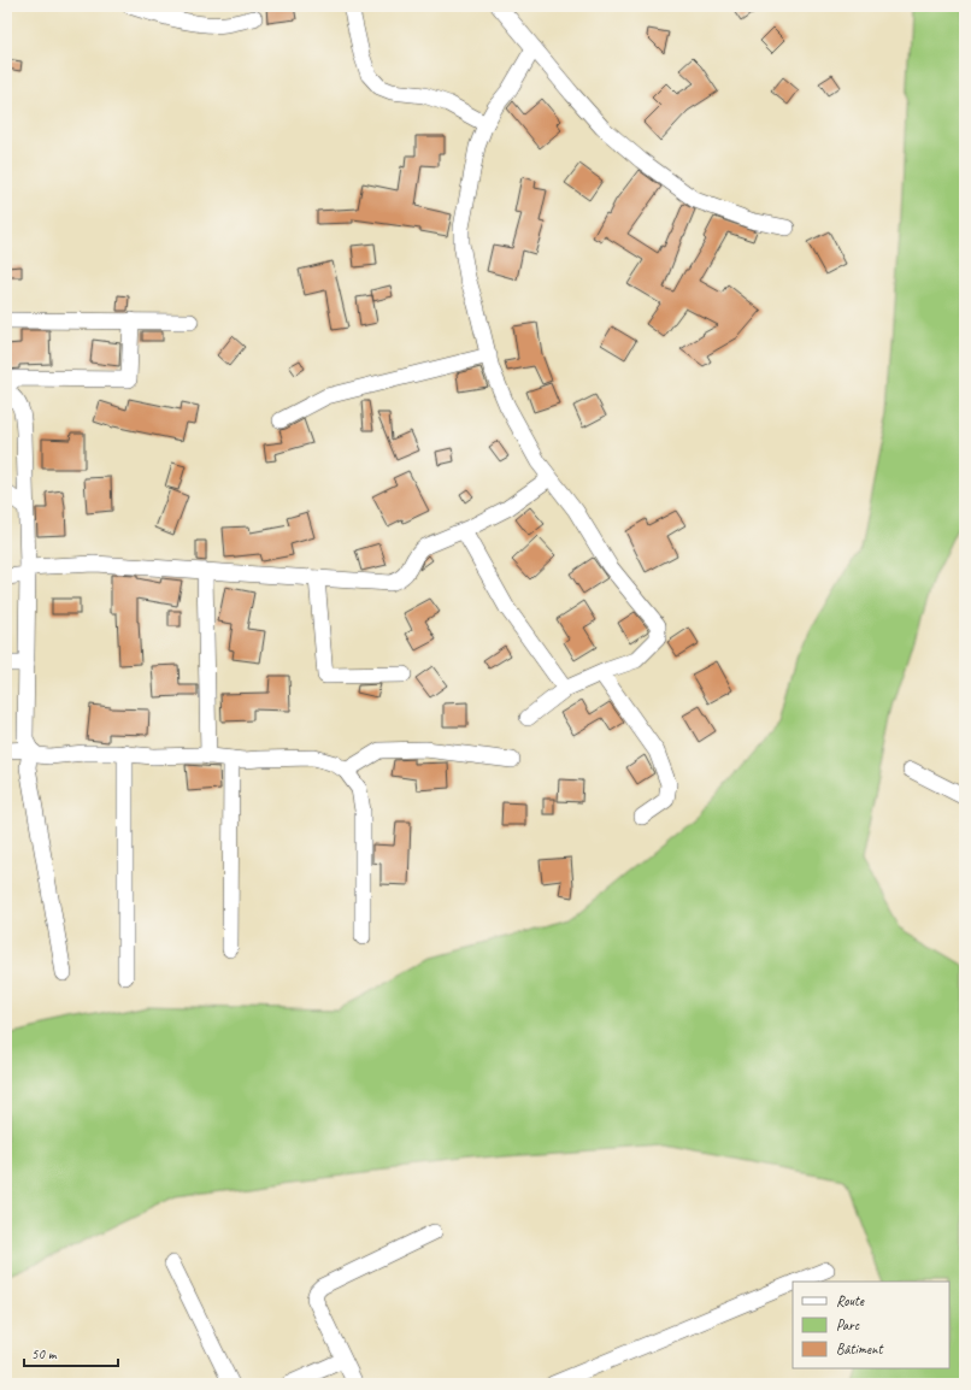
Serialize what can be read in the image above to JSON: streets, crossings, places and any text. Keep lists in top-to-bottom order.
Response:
{
  "legend": ["Route", "Parc", "Bâtiment"],
  "scale_bar": "50 m"
}
